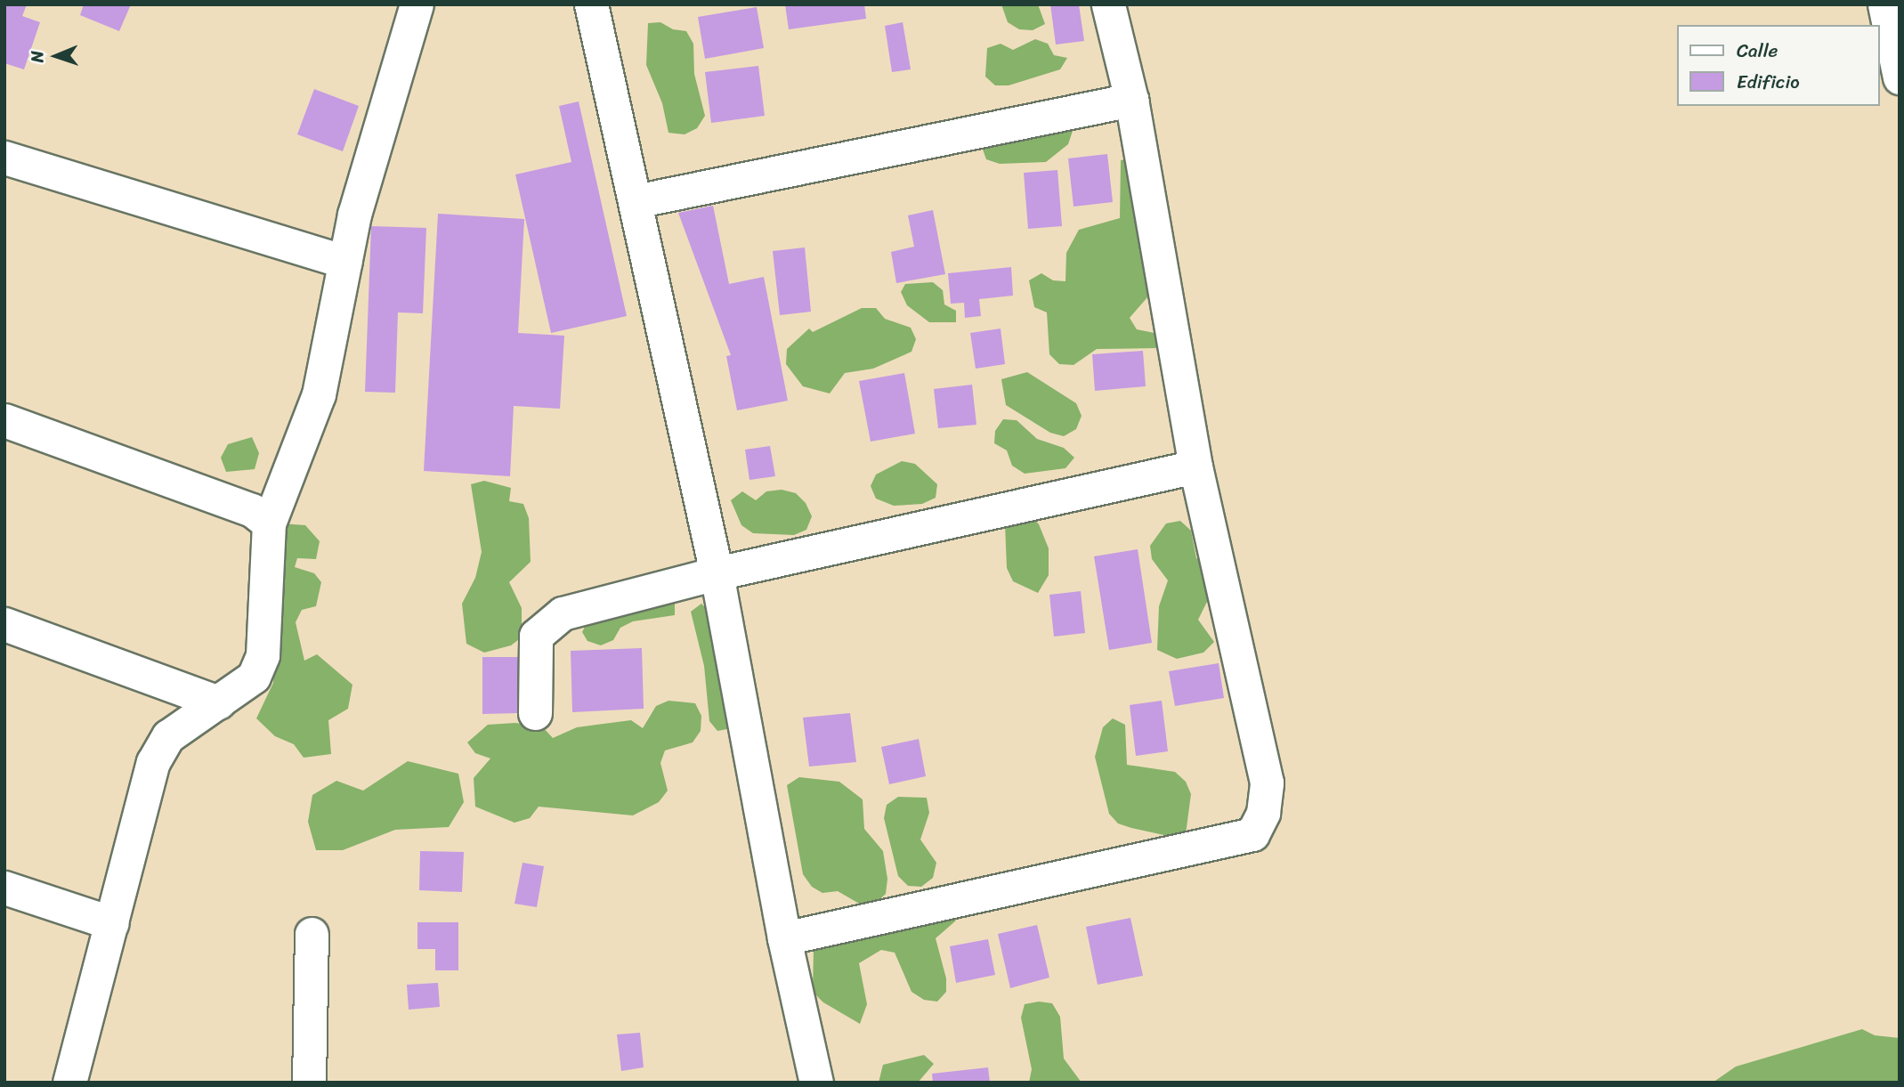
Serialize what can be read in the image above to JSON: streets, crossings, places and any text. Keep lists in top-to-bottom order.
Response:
{
  "legend": ["Calle", "Edificio"],
  "north": "left"
}
